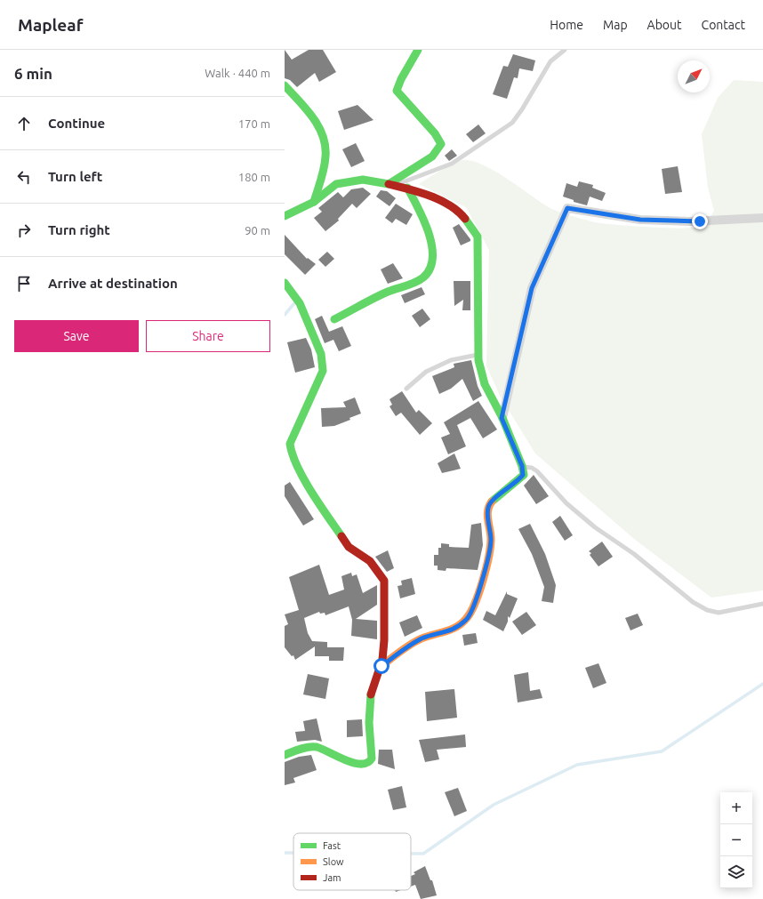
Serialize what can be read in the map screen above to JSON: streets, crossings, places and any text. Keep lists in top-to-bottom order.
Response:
{
  "legend": ["Fast", "Slow", "Jam"],
  "north": "top right",
  "page": {
    "header": "Mapleaf",
    "nav": [
      "Home",
      "Map",
      "About",
      "Contact"
    ],
    "heading": ["6 min", "Walk · 440 m"],
    "list": [
      ["Continue", "170 m"],
      ["Turn left", "180 m"],
      ["Turn right", "90 m"],
      "Arrive at destination"
    ],
    "buttons": ["Save", "Share"],
    "map_buttons": ["+", "−"]
  }
}
